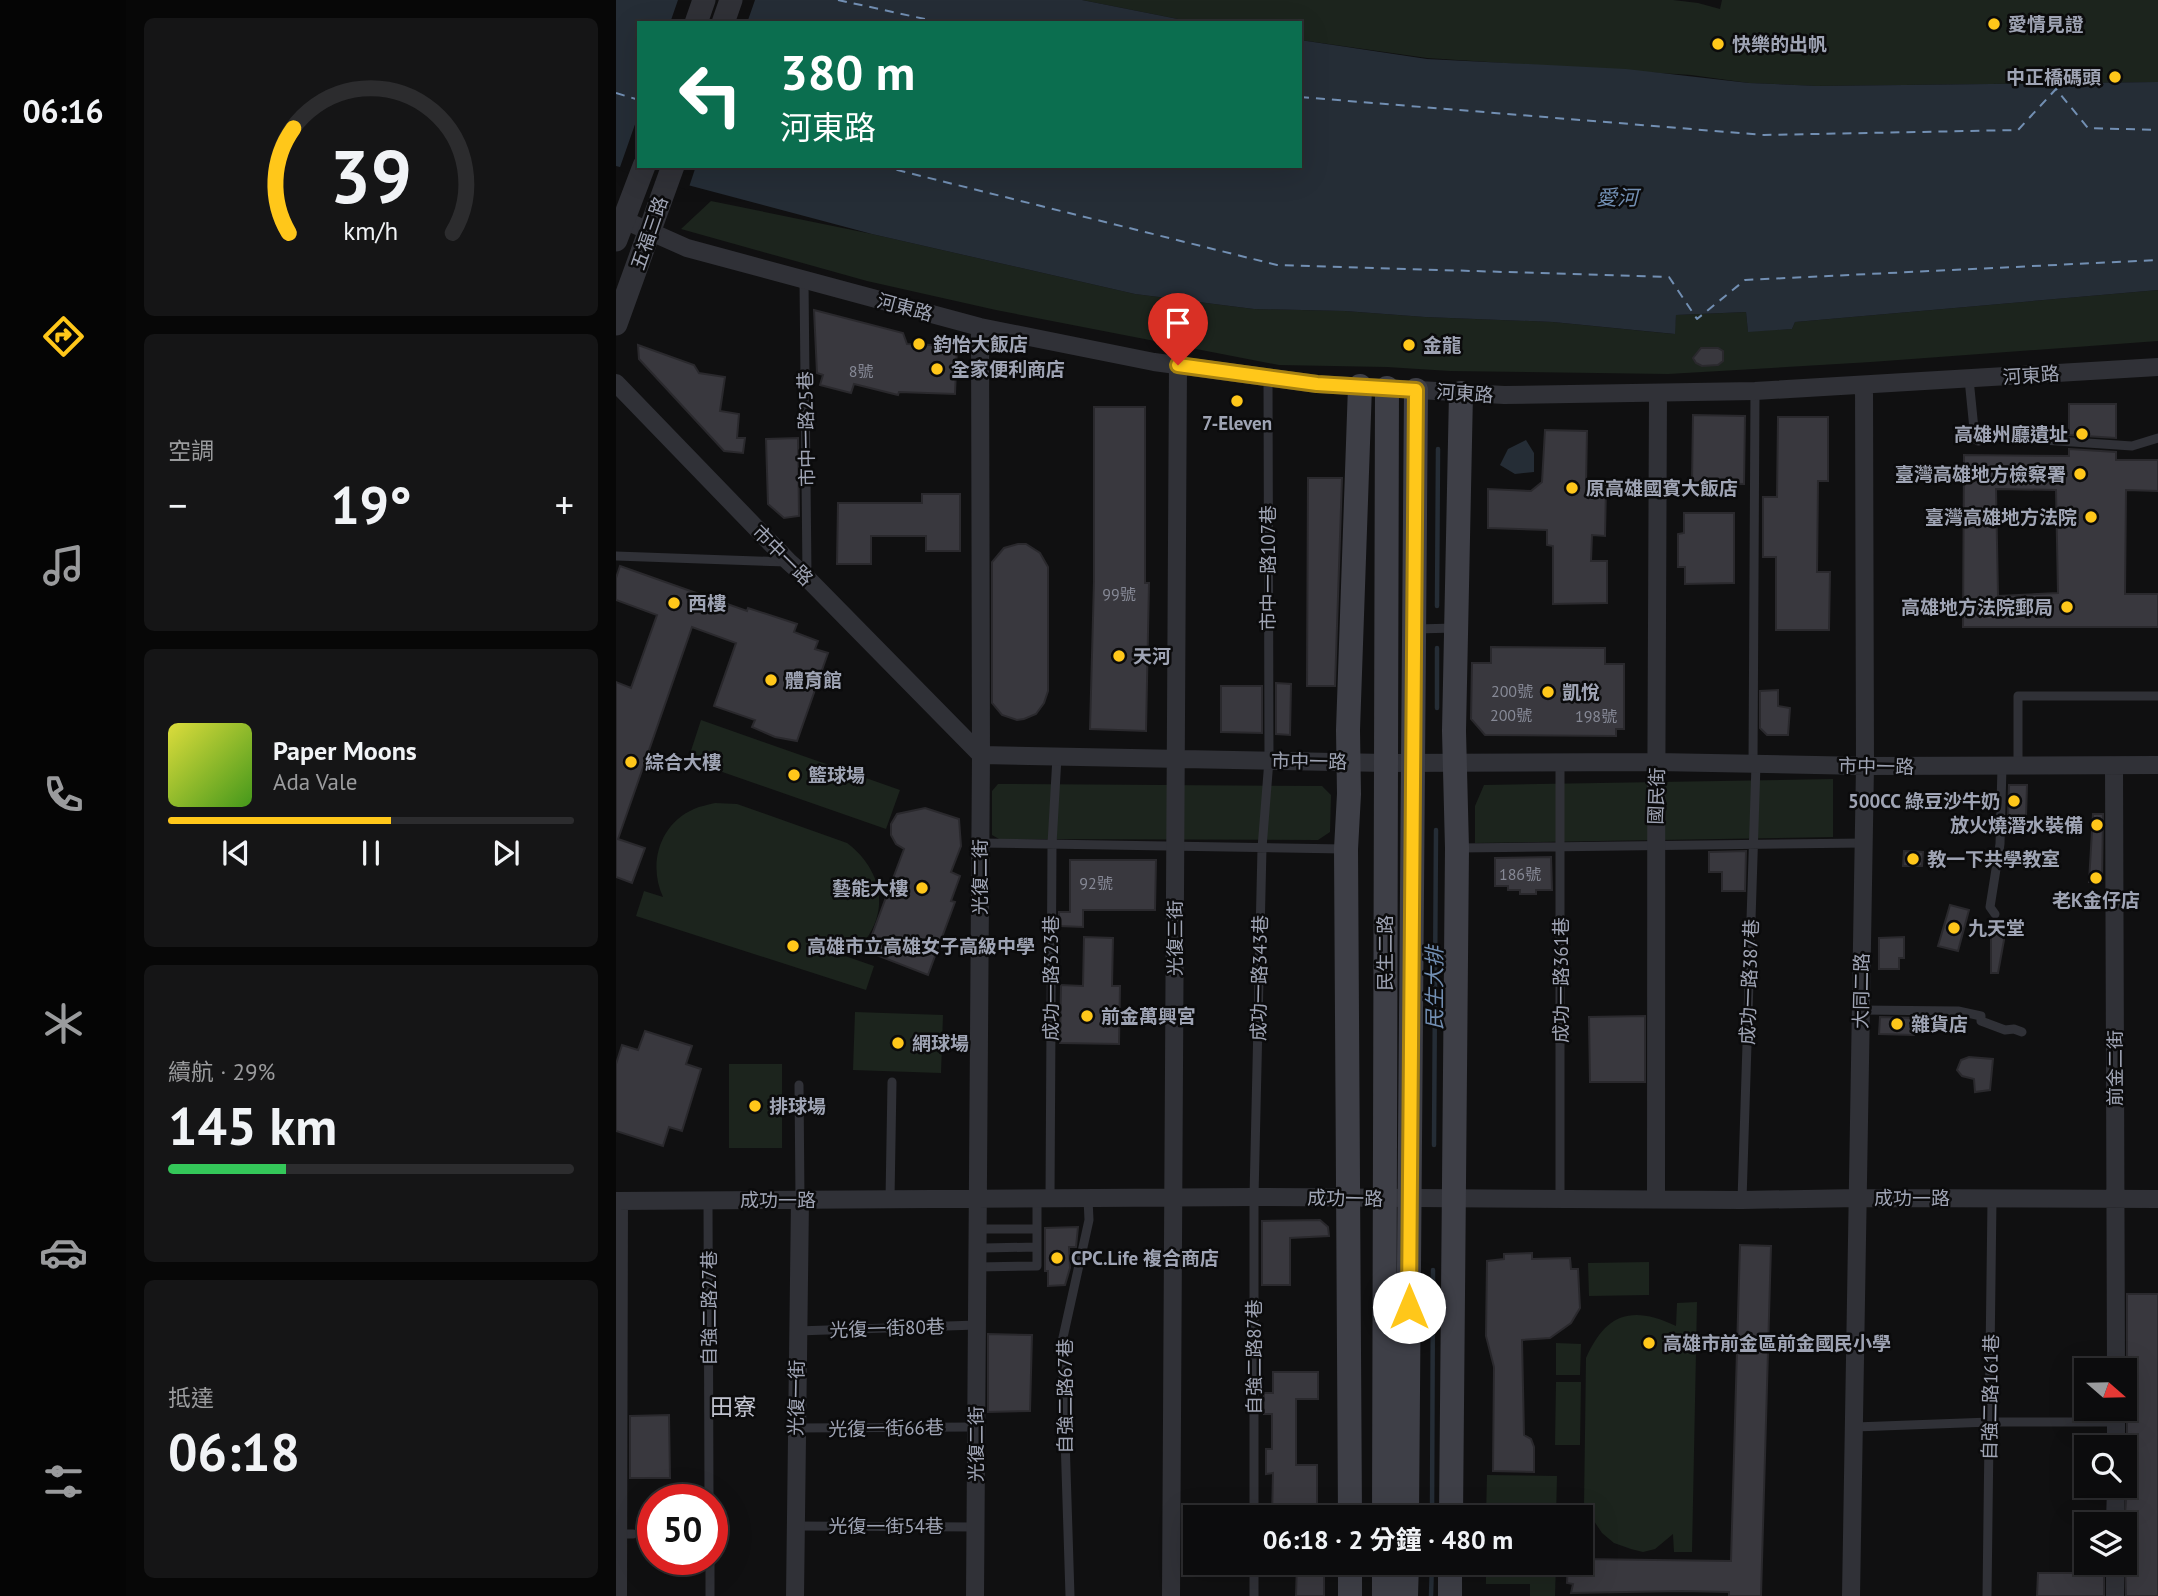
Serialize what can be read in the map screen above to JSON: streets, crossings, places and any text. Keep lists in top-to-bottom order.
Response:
{
  "streets": {
    "main road": ["民生二路"],
    "street": [
      "五福三路",
      "河東路",
      "市中一路",
      "國民街",
      "光復二街",
      "光復三街",
      "大同二路",
      "前金二街",
      "成功一路",
      "光復一街"
    ],
    "lane": [
      "市中一路25巷",
      "市中一路107巷",
      "成功一路323巷",
      "成功一路343巷",
      "成功一路361巷",
      "成功一路387巷",
      "自強二路27巷",
      "光復一街80巷",
      "自強二路87巷",
      "自強二路67巷",
      "自強二路161巷",
      "光復一街66巷",
      "光復一街54巷"
    ]
  },
  "crossings": [
    ["五福三路", "河東路"],
    ["河東路", "市中一路25巷"],
    ["河東路", "市中一路107巷"],
    ["河東路", "國民街"],
    ["河東路", "光復二街"],
    ["河東路", "光復三街"],
    ["河東路", "民生二路"],
    ["河東路", "成功一路387巷"],
    ["河東路", "大同二路"],
    ["市中一路25巷", "市中一路"],
    ["市中一路", "市中一路107巷"],
    ["市中一路", "國民街"],
    ["市中一路", "光復二街"],
    ["市中一路", "光復三街"],
    ["市中一路", "民生二路"],
    ["市中一路", "成功一路323巷"],
    ["市中一路", "成功一路343巷"],
    ["市中一路", "成功一路361巷"],
    ["市中一路", "成功一路387巷"],
    ["市中一路", "大同二路"],
    ["市中一路", "前金二街"],
    ["市中一路107巷", "成功一路343巷"],
    ["國民街", "成功一路"],
    ["光復二街", "成功一路"],
    ["光復二街", "光復一街80巷"],
    ["光復二街", "光復一街66巷"],
    ["光復二街", "光復一街54巷"],
    ["光復三街", "成功一路"],
    ["民生二路", "成功一路"],
    ["成功一路323巷", "成功一路"],
    ["成功一路343巷", "成功一路"],
    ["成功一路343巷", "自強二路87巷"],
    ["成功一路361巷", "成功一路"],
    ["成功一路387巷", "成功一路"],
    ["大同二路", "成功一路"],
    ["前金二街", "成功一路"],
    ["成功一路", "自強二路27巷"],
    ["成功一路", "自強二路87巷"],
    ["成功一路", "自強二路67巷"],
    ["成功一路", "自強二路161巷"],
    ["成功一路", "光復一街"],
    ["光復一街80巷", "光復一街"],
    ["光復一街", "光復一街66巷"],
    ["光復一街", "光復一街54巷"]
  ],
  "districts": ["田寮"],
  "water": ["愛河", "民生大排"],
  "places": [
    "愛情見證",
    "快樂的出帆",
    "中正橋碼頭",
    "鈞怡大飯店",
    "金龍",
    "全家便利商店",
    "7-Eleven",
    "高雄州廳遺址",
    "臺灣高雄地方檢察署",
    "原高雄國賓大飯店",
    "臺灣高雄地方法院",
    "西樓",
    "高雄地方法院郵局",
    "天河",
    "體育館",
    "凱悅",
    "綜合大樓",
    "籃球場",
    "500CC 綠豆沙牛奶",
    "放火燒潛水裝備",
    "教一下共學教室",
    "老K金仔店",
    "藝能大樓",
    "九天堂",
    "高雄市立高雄女子高級中學",
    "前金萬興宮",
    "雜貨店",
    "網球場",
    "排球場",
    "CPC.Life 複合商店",
    "高雄市前金區前金國民小學"
  ],
  "house_numbers": [
    "8號",
    "99號",
    "200號",
    "200號",
    "198號",
    "186號",
    "92號"
  ],
  "north": "right",
  "page": {
    "tabs": "06:16",
    "turn": ["380 m", "河東路"],
    "tile": [
      "空調",
      ["續航 · 29%", "145 km"],
      ["抵達", "06:18"]
    ],
    "heat": ["−", "19°", "+"],
    "song": ["Paper Moons", "Ada Vale"],
    "limit": "50",
    "trip": "06:18 · 2 分鐘 · 480 m",
    "gauge": ["39", "km/h"]
  }
}
